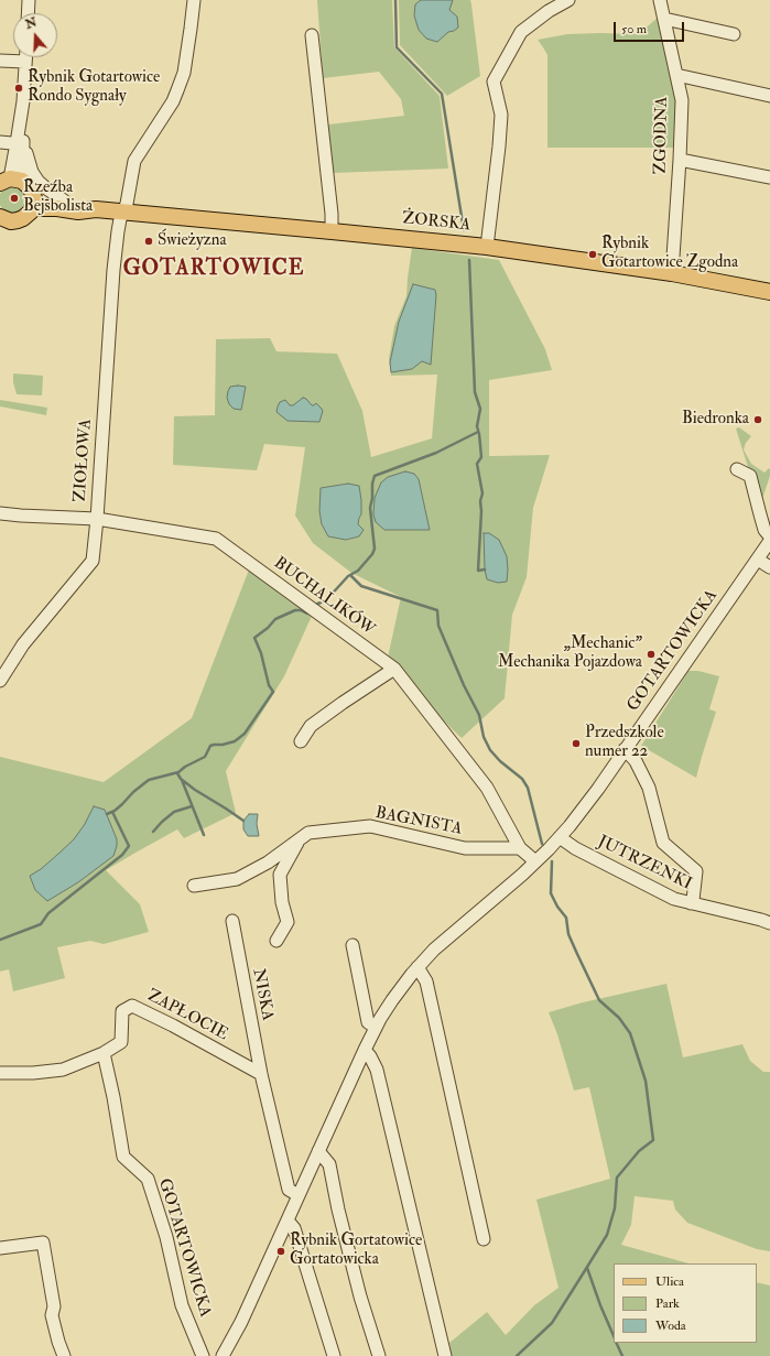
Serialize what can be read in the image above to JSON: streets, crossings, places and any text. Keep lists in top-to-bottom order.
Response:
{
  "streets": {
    "main road": ["ŻORSKA"],
    "street": [
      "ZGODNA",
      "ZIOŁOWA",
      "BUCHALIKÓW",
      "GOTARTOWICKA",
      "BAGNISTA",
      "JUTRZENKI",
      "NISKA",
      "ZAPŁOCIE"
    ]
  },
  "crossings": [
    ["ZGODNA", "ŻORSKA"],
    ["ŻORSKA", "ZIOŁOWA"],
    ["ZIOŁOWA", "BUCHALIKÓW"],
    ["BUCHALIKÓW", "GOTARTOWICKA"],
    ["BUCHALIKÓW", "BAGNISTA"],
    ["GOTARTOWICKA", "JUTRZENKI"],
    ["GOTARTOWICKA", "ZAPŁOCIE"],
    ["NISKA", "ZAPŁOCIE"]
  ],
  "districts": ["GOTARTOWICE"],
  "places": [
    "Rybnik Gotartowice Rondo Sygnały",
    "Rzeźba Bejsbolista",
    "Świeżyzna",
    "Rybnik Gotartowice Zgodna",
    "Biedronka",
    "„Mechanic” Mechanika Pojazdowa",
    "Przedszkole numer 22",
    "Rybnik Gortatowice Gortatowicka"
  ],
  "legend": ["Ulica", "Park", "Woda"],
  "scale_bar": "50 m",
  "north": "top"
}
